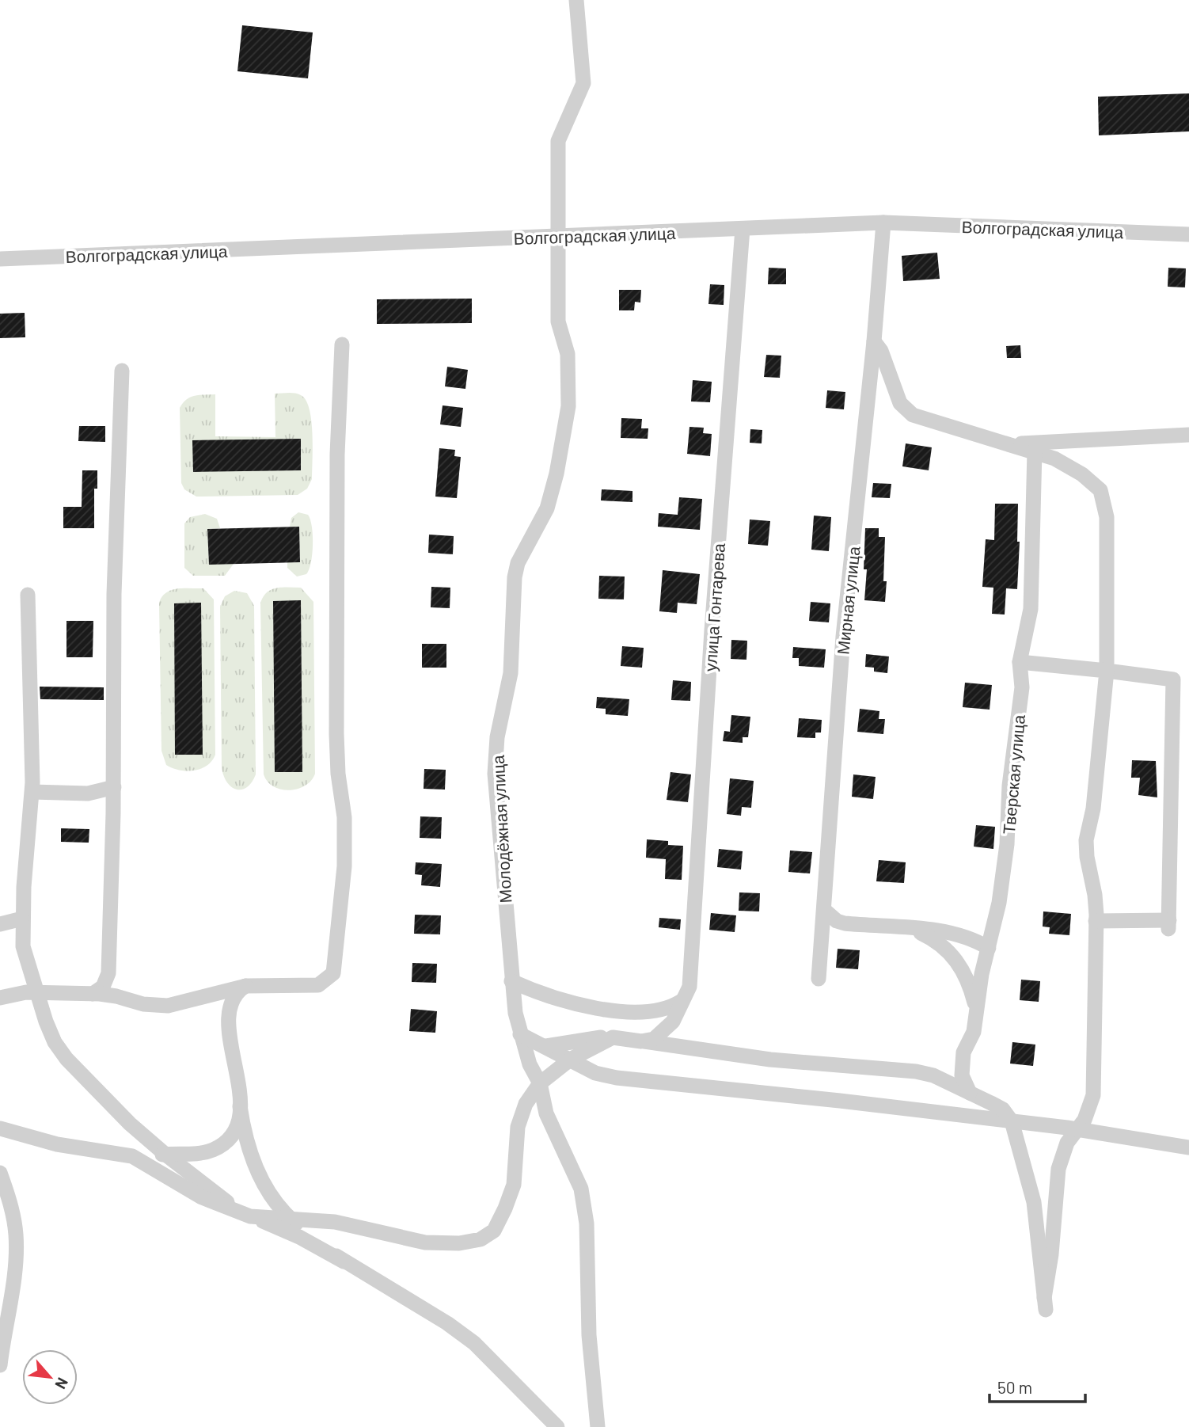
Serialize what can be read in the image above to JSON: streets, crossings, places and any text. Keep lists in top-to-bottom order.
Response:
{
  "streets": {
    "street": [
      "Волгоградская улица",
      "Мирная улица",
      "улица Гонтарева",
      "Тверская улица",
      "Молодёжная улица"
    ]
  },
  "crossings": [
    ["Волгоградская улица", "Мирная улица"],
    ["Волгоградская улица", "улица Гонтарева"],
    ["Волгоградская улица", "Молодёжная улица"]
  ],
  "scale_bar": "50 m",
  "north": "bottom right"
}
